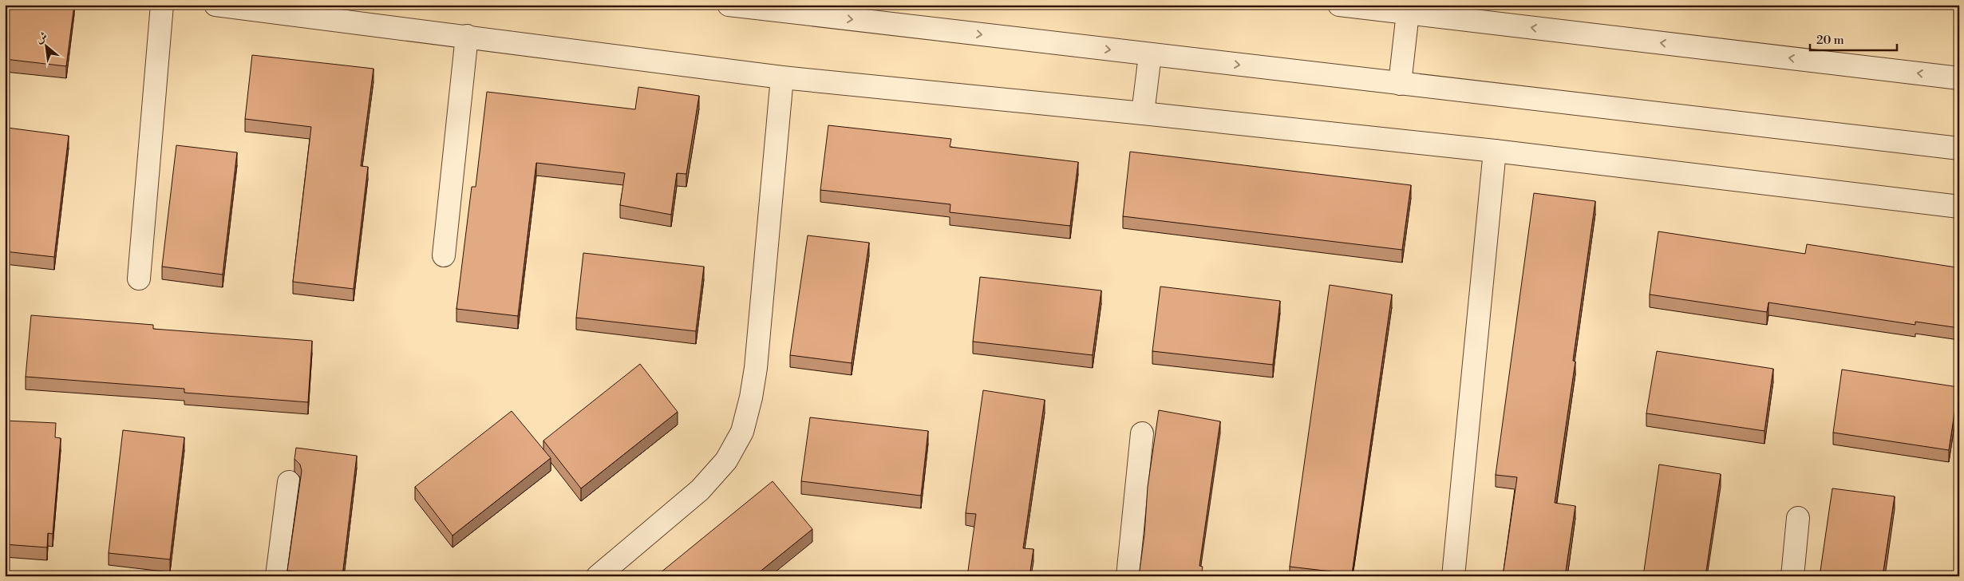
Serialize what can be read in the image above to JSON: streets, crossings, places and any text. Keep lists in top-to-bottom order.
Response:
{
  "scale_bar": "20 m",
  "north": "top left"
}
